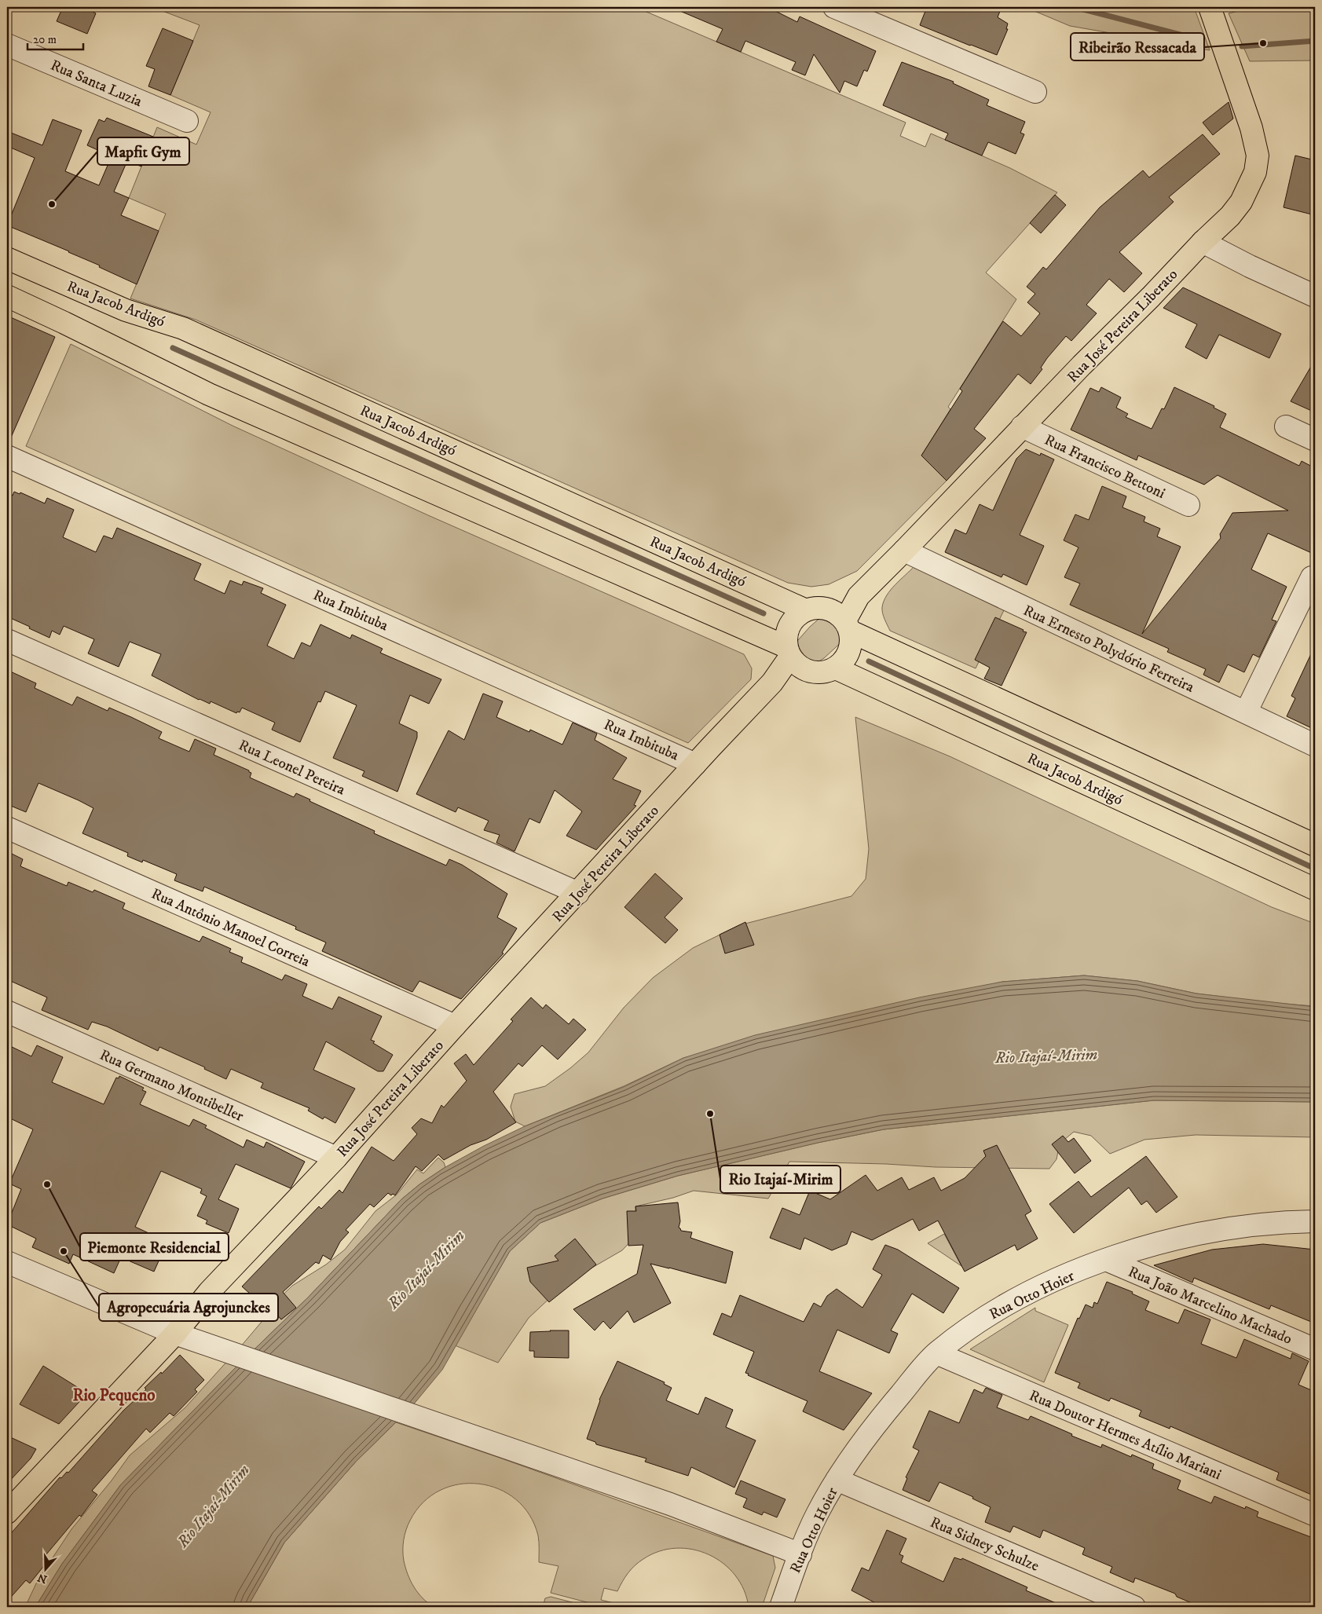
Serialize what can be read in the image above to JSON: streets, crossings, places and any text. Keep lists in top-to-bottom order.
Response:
{
  "streets": {
    "main road": ["Rua Jacob Ardigó", "Rua José Pereira Liberato"],
    "street": [
      "Rua Santa Luzia",
      "Rua Francisco Bettoni",
      "Rua Imbituba",
      "Rua Ernesto Polydório Ferreira",
      "Rua Leonel Pereira",
      "Rua Antônio Manoel Correia",
      "Rua Germano Montibeller",
      "Rua Otto Hoier",
      "Rua João Marcelino Machado",
      "Rua Doutor Hermes Atílio Mariani",
      "Rua Sidney Schulze"
    ]
  },
  "crossings": [
    ["Rua Jacob Ardigó", "Rua José Pereira Liberato"],
    ["Rua José Pereira Liberato", "Rua Francisco Bettoni"],
    ["Rua José Pereira Liberato", "Rua Imbituba"],
    ["Rua José Pereira Liberato", "Rua Ernesto Polydório Ferreira"],
    ["Rua José Pereira Liberato", "Rua Leonel Pereira"],
    ["Rua José Pereira Liberato", "Rua Antônio Manoel Correia"],
    ["Rua José Pereira Liberato", "Rua Germano Montibeller"],
    ["Rua Otto Hoier", "Rua João Marcelino Machado"],
    ["Rua Otto Hoier", "Rua Doutor Hermes Atílio Mariani"],
    ["Rua Otto Hoier", "Rua Sidney Schulze"]
  ],
  "districts": ["Rio Pequeno"],
  "water": ["Rio Itajaí-Mirim"],
  "places": [
    "Ribeirão Ressacada",
    "Mapfit Gym",
    "Rio Itajaí-Mirim",
    "Piemonte Residencial",
    "Agropecuária Agrojunckes"
  ],
  "scale_bar": "20 m",
  "north": "bottom"
}
